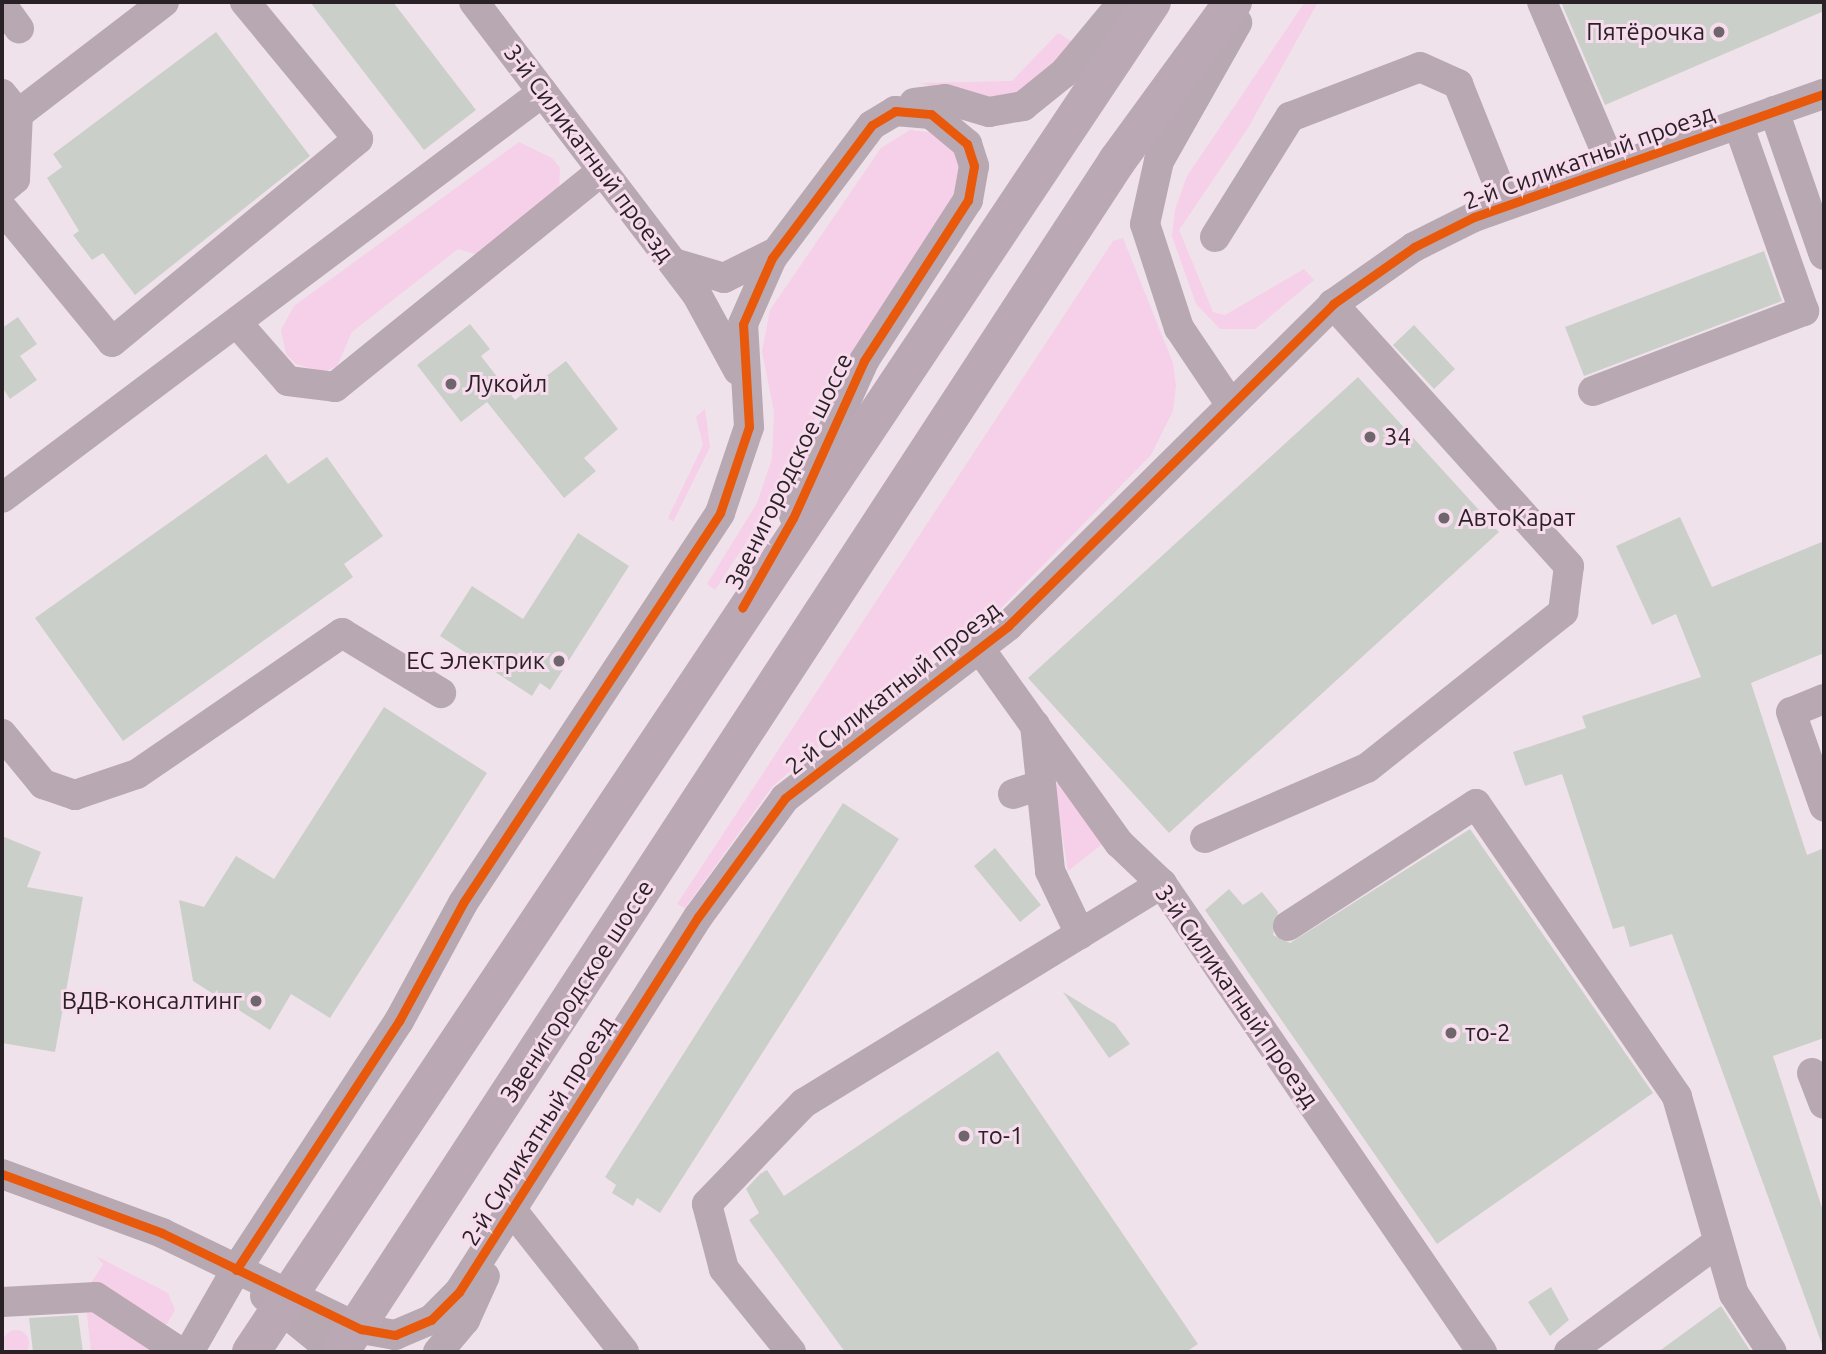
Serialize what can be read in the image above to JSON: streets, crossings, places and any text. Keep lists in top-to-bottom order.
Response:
{
  "streets": {
    "main road": ["Звенигородское шоссе"],
    "street": ["3-й Силикатный проезд", "2-й Силикатный проезд"]
  },
  "crossings": [
    ["3-й Силикатный проезд", "2-й Силикатный проезд"]
  ],
  "places": [
    "Пятёрочка",
    "Лукойл",
    "34",
    "АвтоКарат",
    "ЕС Электрик",
    "ВДВ-консалтинг",
    "то-2",
    "то-1"
  ]
}
